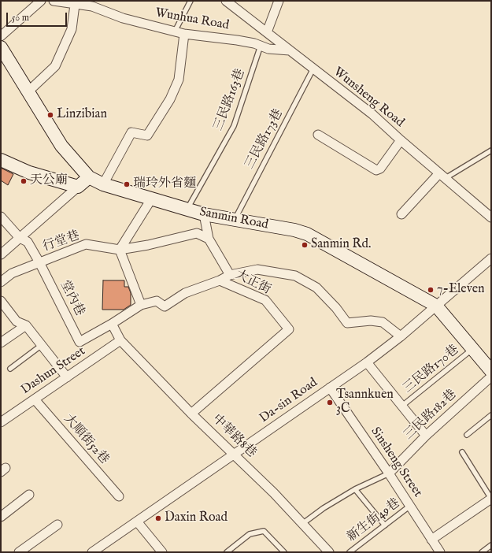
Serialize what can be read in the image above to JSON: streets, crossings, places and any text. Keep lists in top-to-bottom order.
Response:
{
  "streets": {
    "main road": ["Sanmin Road"],
    "street": [
      "Wunhua Road",
      "Wunsheng Road",
      "行堂巷",
      "大正街",
      "堂內巷",
      "Dashun Street",
      "Da-sin Road",
      "三民路182巷",
      "中華路8巷",
      "大順街52巷",
      "Sinsheng Street"
    ],
    "lane": [
      "三民路163巷",
      "三民路173巷",
      "三民路170巷",
      "新生街49巷"
    ]
  },
  "crossings": [
    ["Wunhua Road", "Wunsheng Road"],
    ["Wunhua Road", "三民路163巷"],
    ["Wunsheng Road", "三民路173巷"],
    ["三民路163巷", "Sanmin Road"],
    ["三民路173巷", "Sanmin Road"],
    ["Sanmin Road", "大正街"],
    ["Sanmin Road", "三民路170巷"],
    ["Sanmin Road", "Da-sin Road"],
    ["行堂巷", "大正街"],
    ["行堂巷", "堂內巷"],
    ["大正街", "中華路8巷"],
    ["堂內巷", "中華路8巷"],
    ["Dashun Street", "中華路8巷"],
    ["Dashun Street", "大順街52巷"],
    ["Da-sin Road", "中華路8巷"],
    ["Da-sin Road", "Sinsheng Street"],
    ["三民路182巷", "Sinsheng Street"],
    ["Sinsheng Street", "新生街49巷"]
  ],
  "places": [
    "Linzibian",
    "天公廟",
    "瑞玲外省麵",
    "Sanmin Rd.",
    "7-Eleven",
    "Tsannkuen 3C",
    "Daxin Road"
  ],
  "scale_bar": "50 m"
}
